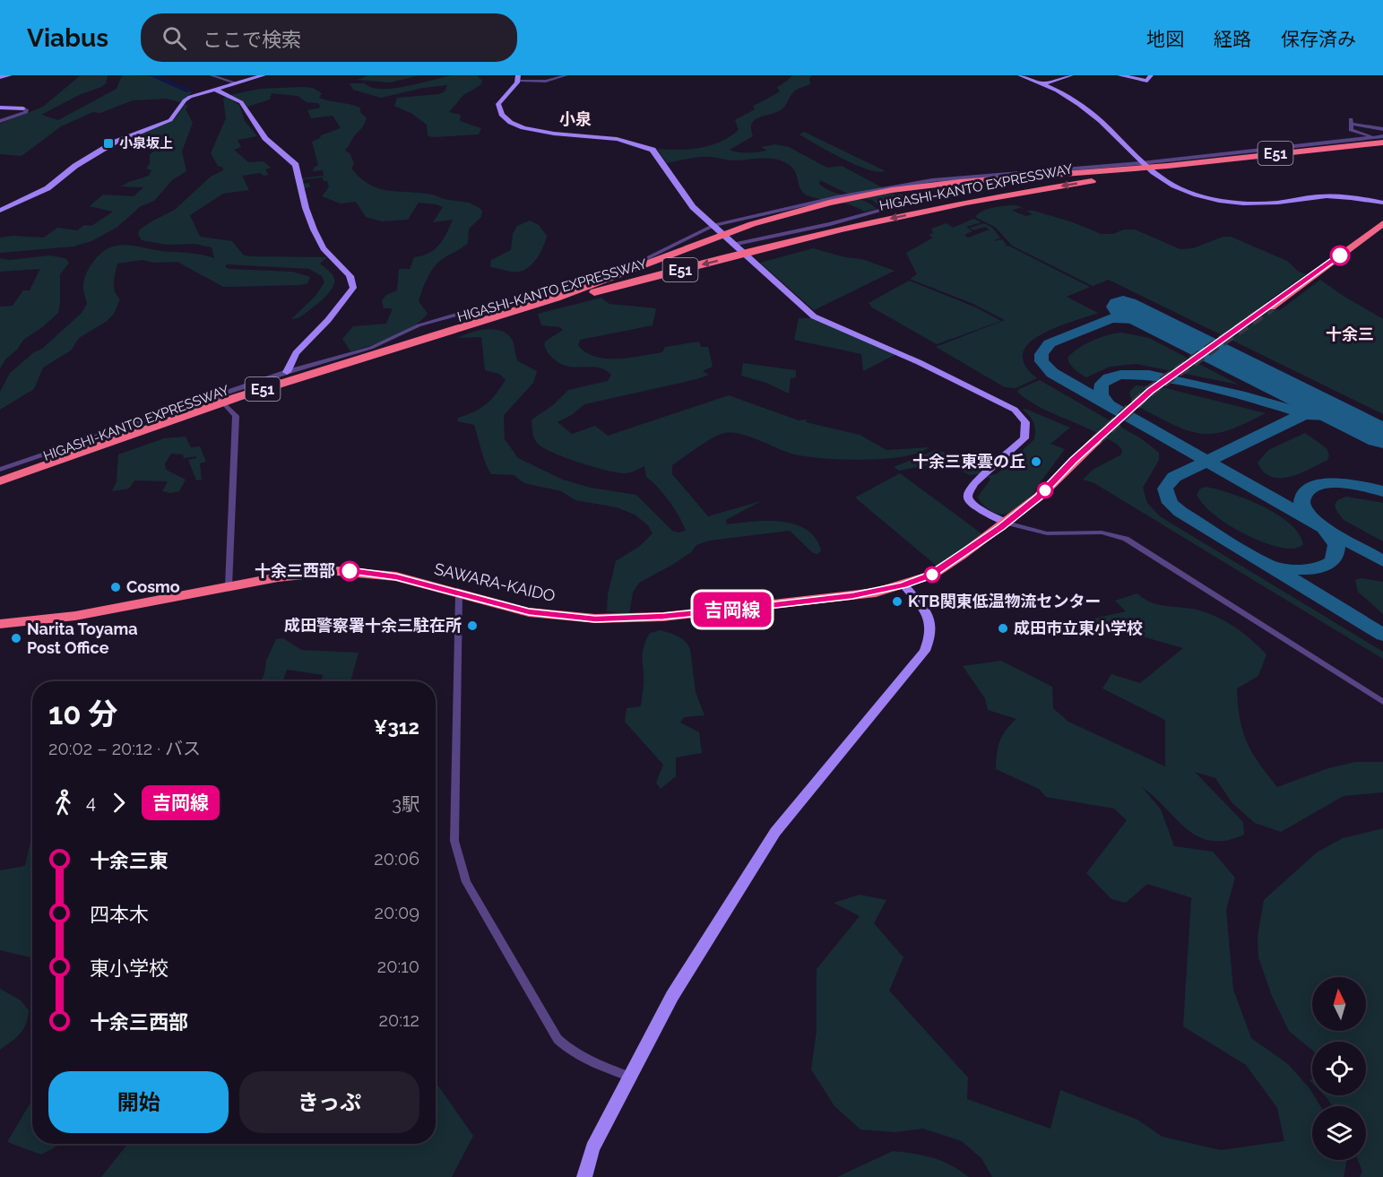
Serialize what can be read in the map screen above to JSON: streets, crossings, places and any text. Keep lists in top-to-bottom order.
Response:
{
  "streets": {
    "highway": ["E51", "HIGASHI-KANTO EXPRESSWAY", "SAWARA-KAIDO"]
  },
  "districts": ["小泉", "十余三"],
  "places": {
    "transit": ["小泉坂上"],
    "other": [
      "十余三東雲の丘",
      "十余三西部",
      "Cosmo",
      "KTB関東低温物流センター",
      "成田警察署十余三駐在所",
      "成田市立東小学校",
      "Narita Toyama Post Office"
    ]
  },
  "lines": ["bus line 吉岡線"],
  "north": "top",
  "page": {
    "header": "Viabus",
    "search": "ここで検索",
    "nav": ["地図", "経路", "保存済み"],
    "on_map": "吉岡線",
    "heading": ["10 分", "20:02 – 20:12 · バス", "¥312"],
    "legs": ["4", "吉岡線", "3駅"],
    "list": [
      {
        "name": "十余三東",
        "value": "20:06"
      },
      {
        "name": "四本木",
        "value": "20:09"
      },
      {
        "name": "東小学校",
        "value": "20:10"
      },
      {
        "name": "十余三西部",
        "value": "20:12"
      }
    ],
    "buttons": ["開始", "きっぷ"]
  }
}
